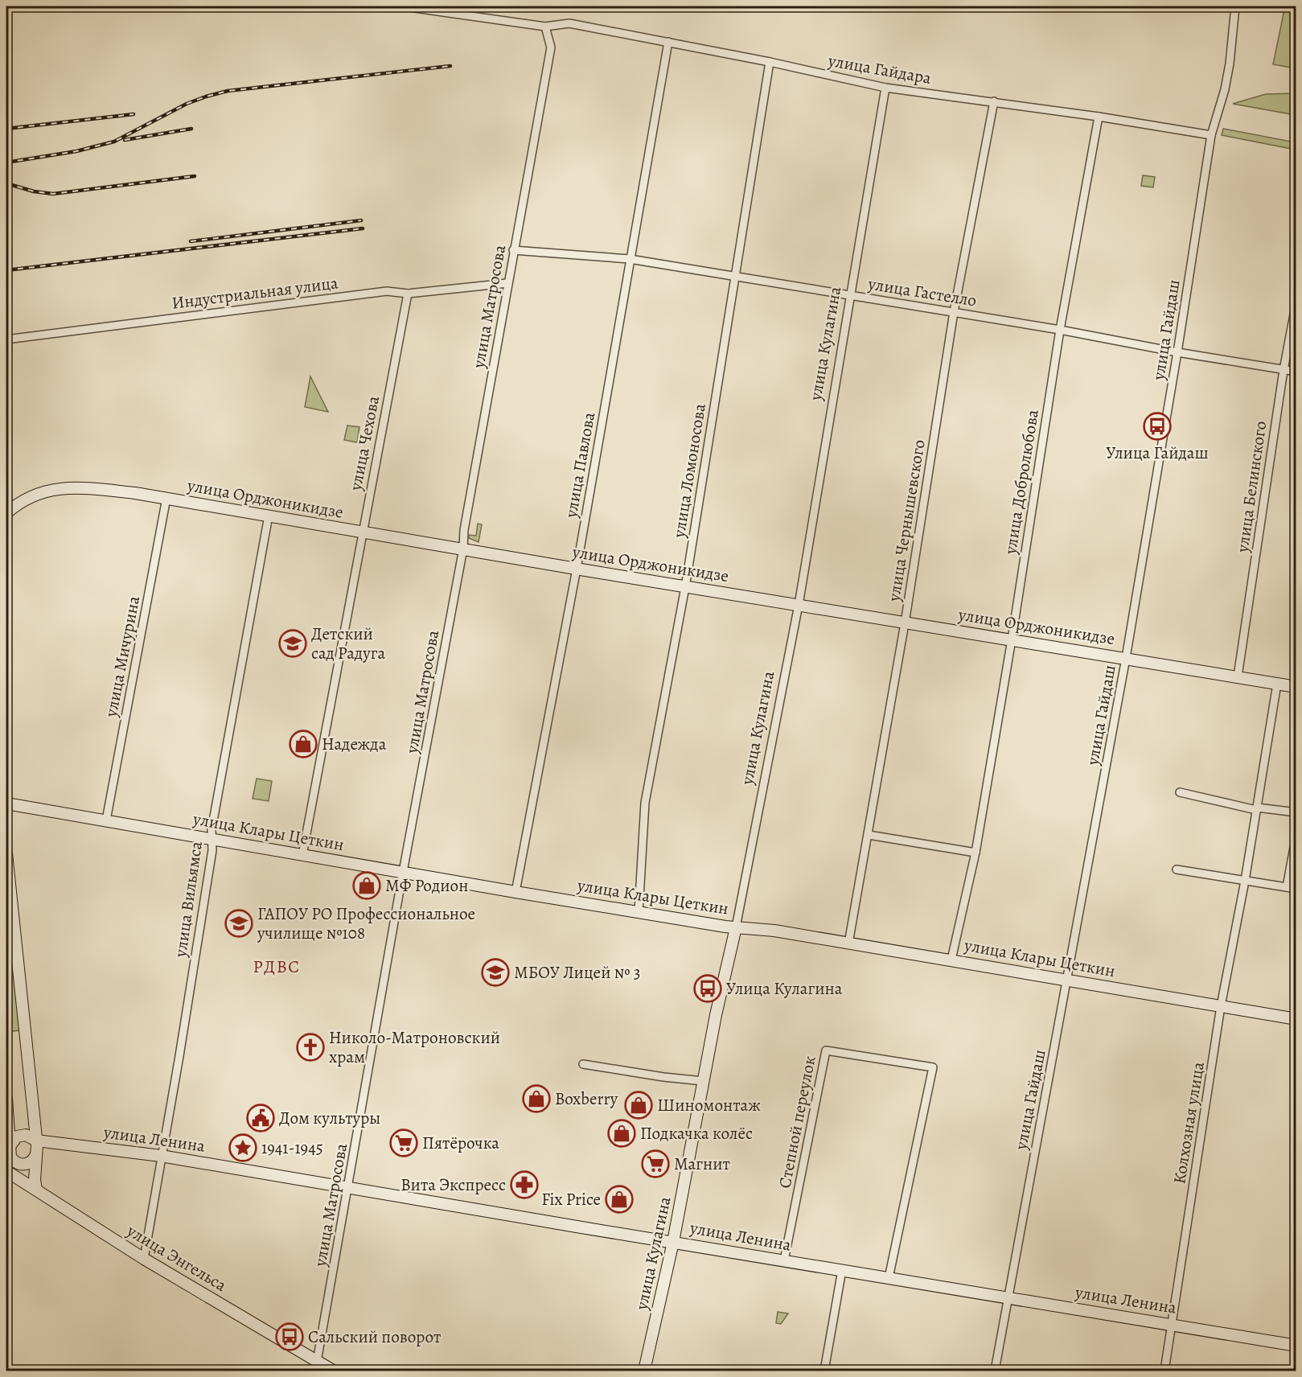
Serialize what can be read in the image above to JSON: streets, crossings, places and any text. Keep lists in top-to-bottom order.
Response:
{
  "streets": {
    "street": [
      "улица Гайдара",
      "улица Гастелло",
      "Индустриальная улица",
      "улица Матросова",
      "улица Гайдаш",
      "улица Кулагина",
      "улица Чехова",
      "улица Павлова",
      "улица Ломоносова",
      "улица Добролюбова",
      "улица Белинского",
      "улица Орджоникидзе",
      "улица Чернышевского",
      "улица Мичурина",
      "улица Клары Цеткин",
      "улица Вильямса",
      "Степной переулок",
      "Колхозная улица",
      "улица Ленина",
      "улица Энгельса"
    ]
  },
  "crossings": [
    ["улица Гайдара", "улица Матросова"],
    ["улица Гайдара", "улица Гайдаш"],
    ["улица Гайдара", "улица Кулагина"],
    ["улица Гайдара", "улица Павлова"],
    ["улица Гайдара", "улица Ломоносова"],
    ["улица Гайдара", "улица Добролюбова"],
    ["улица Гайдара", "улица Чернышевского"],
    ["улица Гастелло", "улица Матросова"],
    ["улица Гастелло", "улица Гайдаш"],
    ["улица Гастелло", "улица Кулагина"],
    ["улица Гастелло", "улица Павлова"],
    ["улица Гастелло", "улица Ломоносова"],
    ["улица Гастелло", "улица Добролюбова"],
    ["улица Гастелло", "улица Белинского"],
    ["улица Гастелло", "улица Чернышевского"],
    ["Индустриальная улица", "улица Матросова"],
    ["Индустриальная улица", "улица Чехова"],
    ["улица Матросова", "улица Орджоникидзе"],
    ["улица Матросова", "улица Клары Цеткин"],
    ["улица Матросова", "улица Ленина"],
    ["улица Матросова", "улица Энгельса"],
    ["улица Гайдаш", "улица Орджоникидзе"],
    ["улица Гайдаш", "улица Клары Цеткин"],
    ["улица Гайдаш", "улица Ленина"],
    ["улица Кулагина", "улица Орджоникидзе"],
    ["улица Кулагина", "улица Клары Цеткин"],
    ["улица Кулагина", "улица Ленина"],
    ["улица Чехова", "улица Орджоникидзе"],
    ["улица Чехова", "улица Клары Цеткин"],
    ["улица Павлова", "улица Орджоникидзе"],
    ["улица Павлова", "улица Клары Цеткин"],
    ["улица Ломоносова", "улица Орджоникидзе"],
    ["улица Ломоносова", "улица Клары Цеткин"],
    ["улица Добролюбова", "улица Орджоникидзе"],
    ["улица Добролюбова", "улица Клары Цеткин"],
    ["улица Белинского", "улица Орджоникидзе"],
    ["улица Орджоникидзе", "улица Чернышевского"],
    ["улица Орджоникидзе", "улица Мичурина"],
    ["улица Орджоникидзе", "улица Вильямса"],
    ["улица Орджоникидзе", "Колхозная улица"],
    ["улица Чернышевского", "улица Клары Цеткин"],
    ["улица Мичурина", "улица Клары Цеткин"],
    ["улица Клары Цеткин", "улица Вильямса"],
    ["улица Клары Цеткин", "Колхозная улица"],
    ["улица Вильямса", "улица Ленина"],
    ["улица Вильямса", "улица Энгельса"],
    ["Степной переулок", "улица Ленина"],
    ["Колхозная улица", "улица Ленина"]
  ],
  "districts": ["РДВС"],
  "places": {
    "bus stop": ["Улица Гайдаш", "Улица Кулагина", "Сальский поворот"],
    "school or university": ["Детский сад Радуга", "ГАПОУ РО Профессиональное училище №108", "МБОУ Лицей № 3"],
    "shop": [
      "Надежда",
      "МФ Родион",
      "Boxberry",
      "Шиномонтаж",
      "Подкачка колёс",
      "Fix Price"
    ],
    "church": ["Николо-Матроновский храм"],
    "public building": ["Дом культуры"],
    "supermarket": ["Пятёрочка", "Магнит"],
    "place": ["1941-1945"],
    "pharmacy": ["Вита Экспресс"]
  }
}
